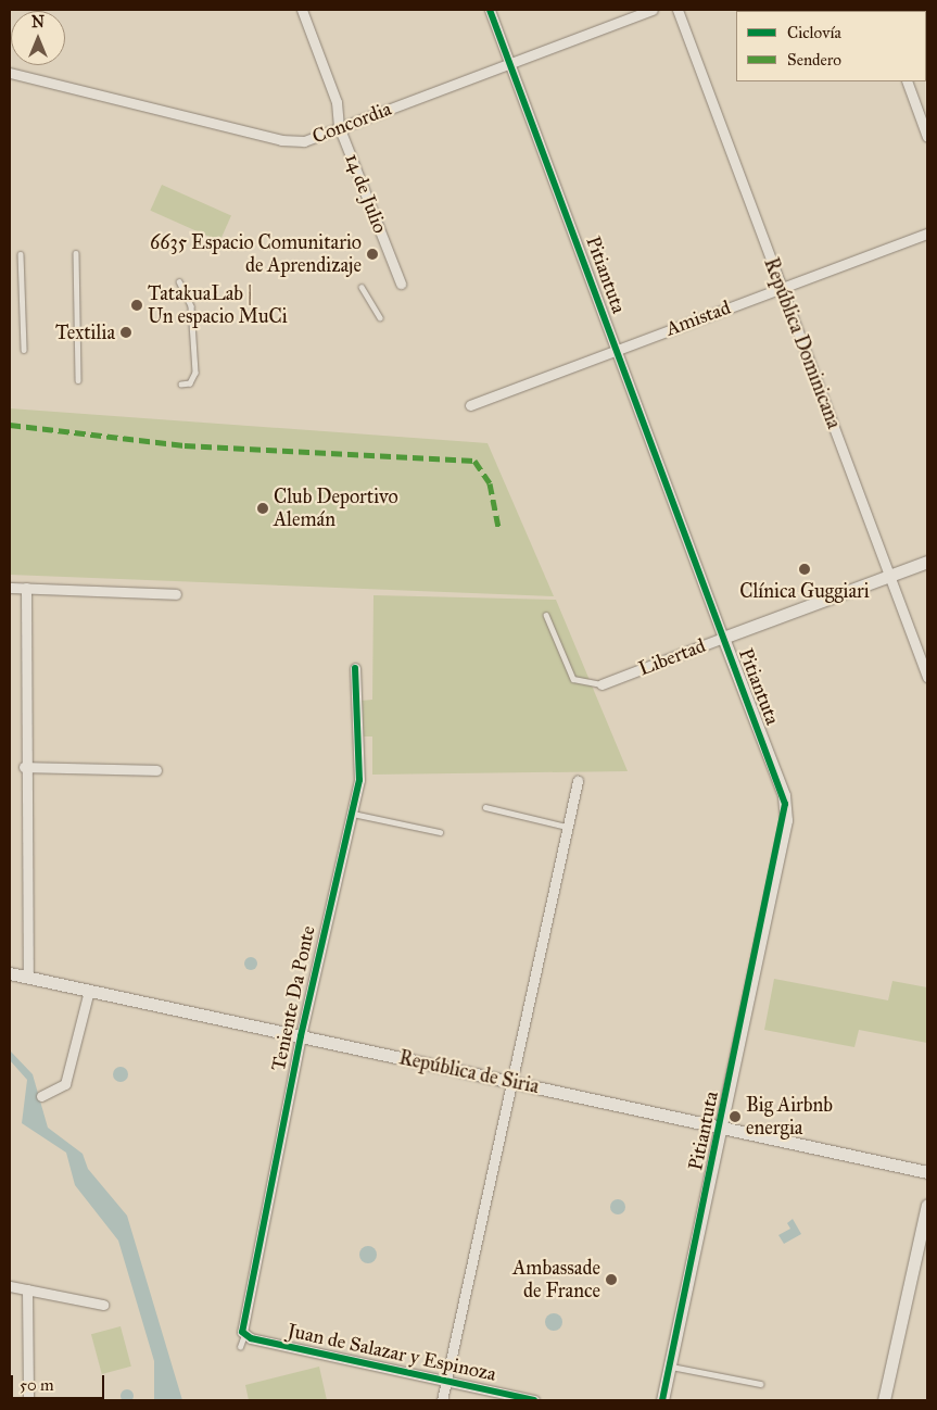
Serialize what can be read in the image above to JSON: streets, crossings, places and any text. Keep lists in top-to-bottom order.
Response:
{
  "streets": {
    "street": [
      "Concordia",
      "14 de Julio",
      "Pitiantuta",
      "Amistad",
      "República Dominicana",
      "Libertad",
      "Teniente Da Ponte",
      "República de Siria",
      "Juan de Salazar y Espinoza"
    ]
  },
  "crossings": [
    ["Concordia", "14 de Julio"],
    ["Concordia", "Pitiantuta"],
    ["Pitiantuta", "Amistad"],
    ["Pitiantuta", "Libertad"],
    ["Pitiantuta", "República de Siria"],
    ["Amistad", "República Dominicana"],
    ["República Dominicana", "Libertad"],
    ["Teniente Da Ponte", "República de Siria"],
    ["Teniente Da Ponte", "Juan de Salazar y Espinoza"]
  ],
  "places": [
    "6635 Espacio Comunitario de Aprendizaje",
    "TatakuaLab | Un espacio MuCi",
    "Textilia",
    "Club Deportivo Alemán",
    "Clínica Guggiari",
    "Big Airbnb energia",
    "Ambassade de France"
  ],
  "legend": ["Ciclovía", "Sendero"],
  "scale_bar": "50 m",
  "north": "top"
}
